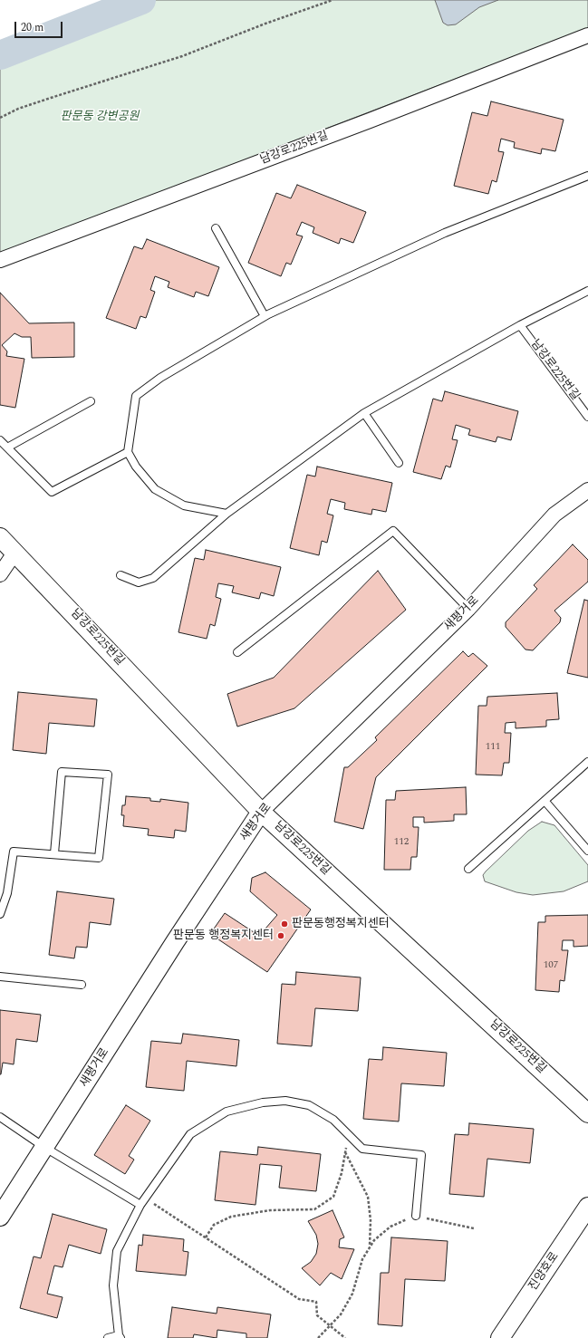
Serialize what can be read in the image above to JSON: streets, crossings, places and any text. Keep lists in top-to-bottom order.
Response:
{
  "streets": {
    "street": ["남강로225번길", "새평거로", "진양호로"]
  },
  "crossings": [
    ["남강로225번길", "새평거로"]
  ],
  "parks": ["판문동 강변공원"],
  "places": ["판문동행정복지센터", "판문동 행정복지센터"],
  "house_numbers": ["111", "112", "107"],
  "scale_bar": "20 m"
}
